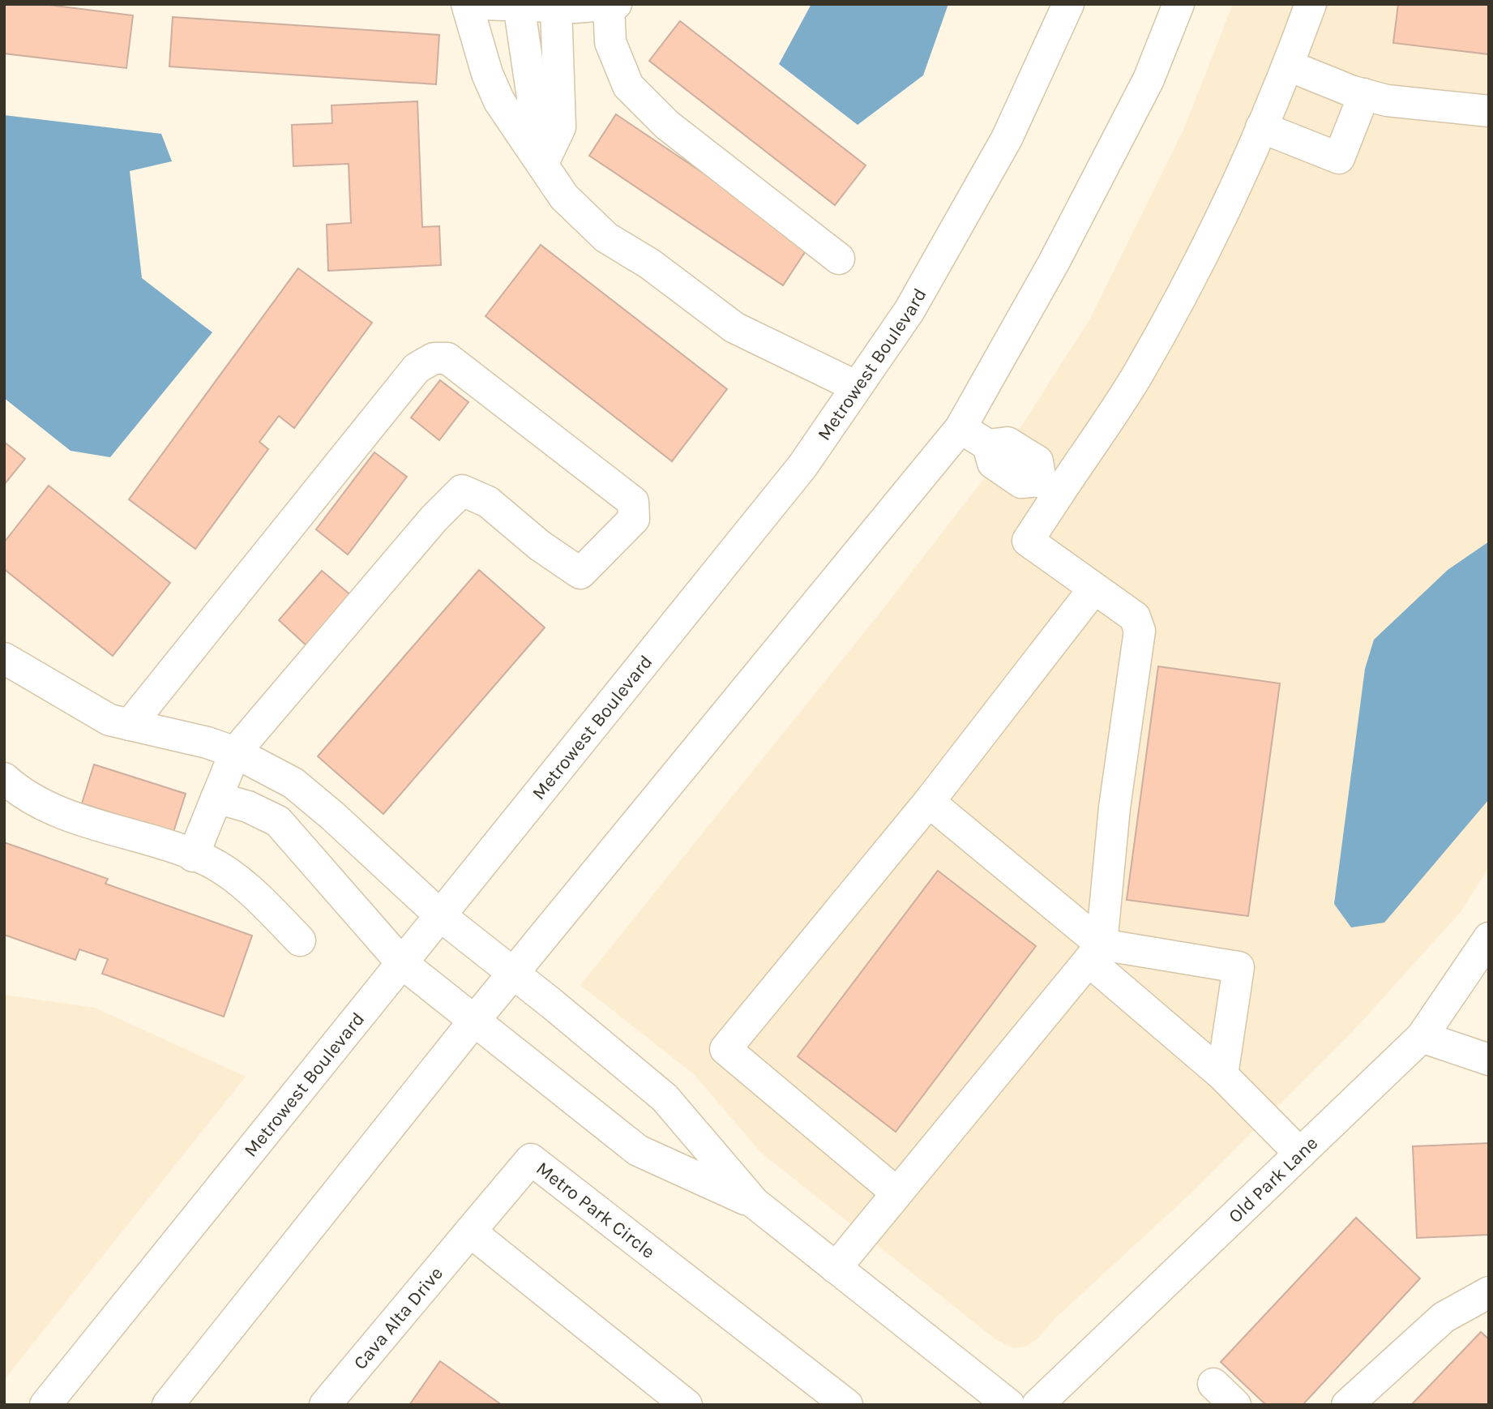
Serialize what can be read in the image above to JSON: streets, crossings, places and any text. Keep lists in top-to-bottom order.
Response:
{
  "streets": {
    "street": [
      "Metrowest Boulevard",
      "Old Park Lane",
      "Metro Park Circle",
      "Cava Alta Drive"
    ]
  },
  "crossings": [
    ["Metro Park Circle", "Cava Alta Drive"]
  ]
}
